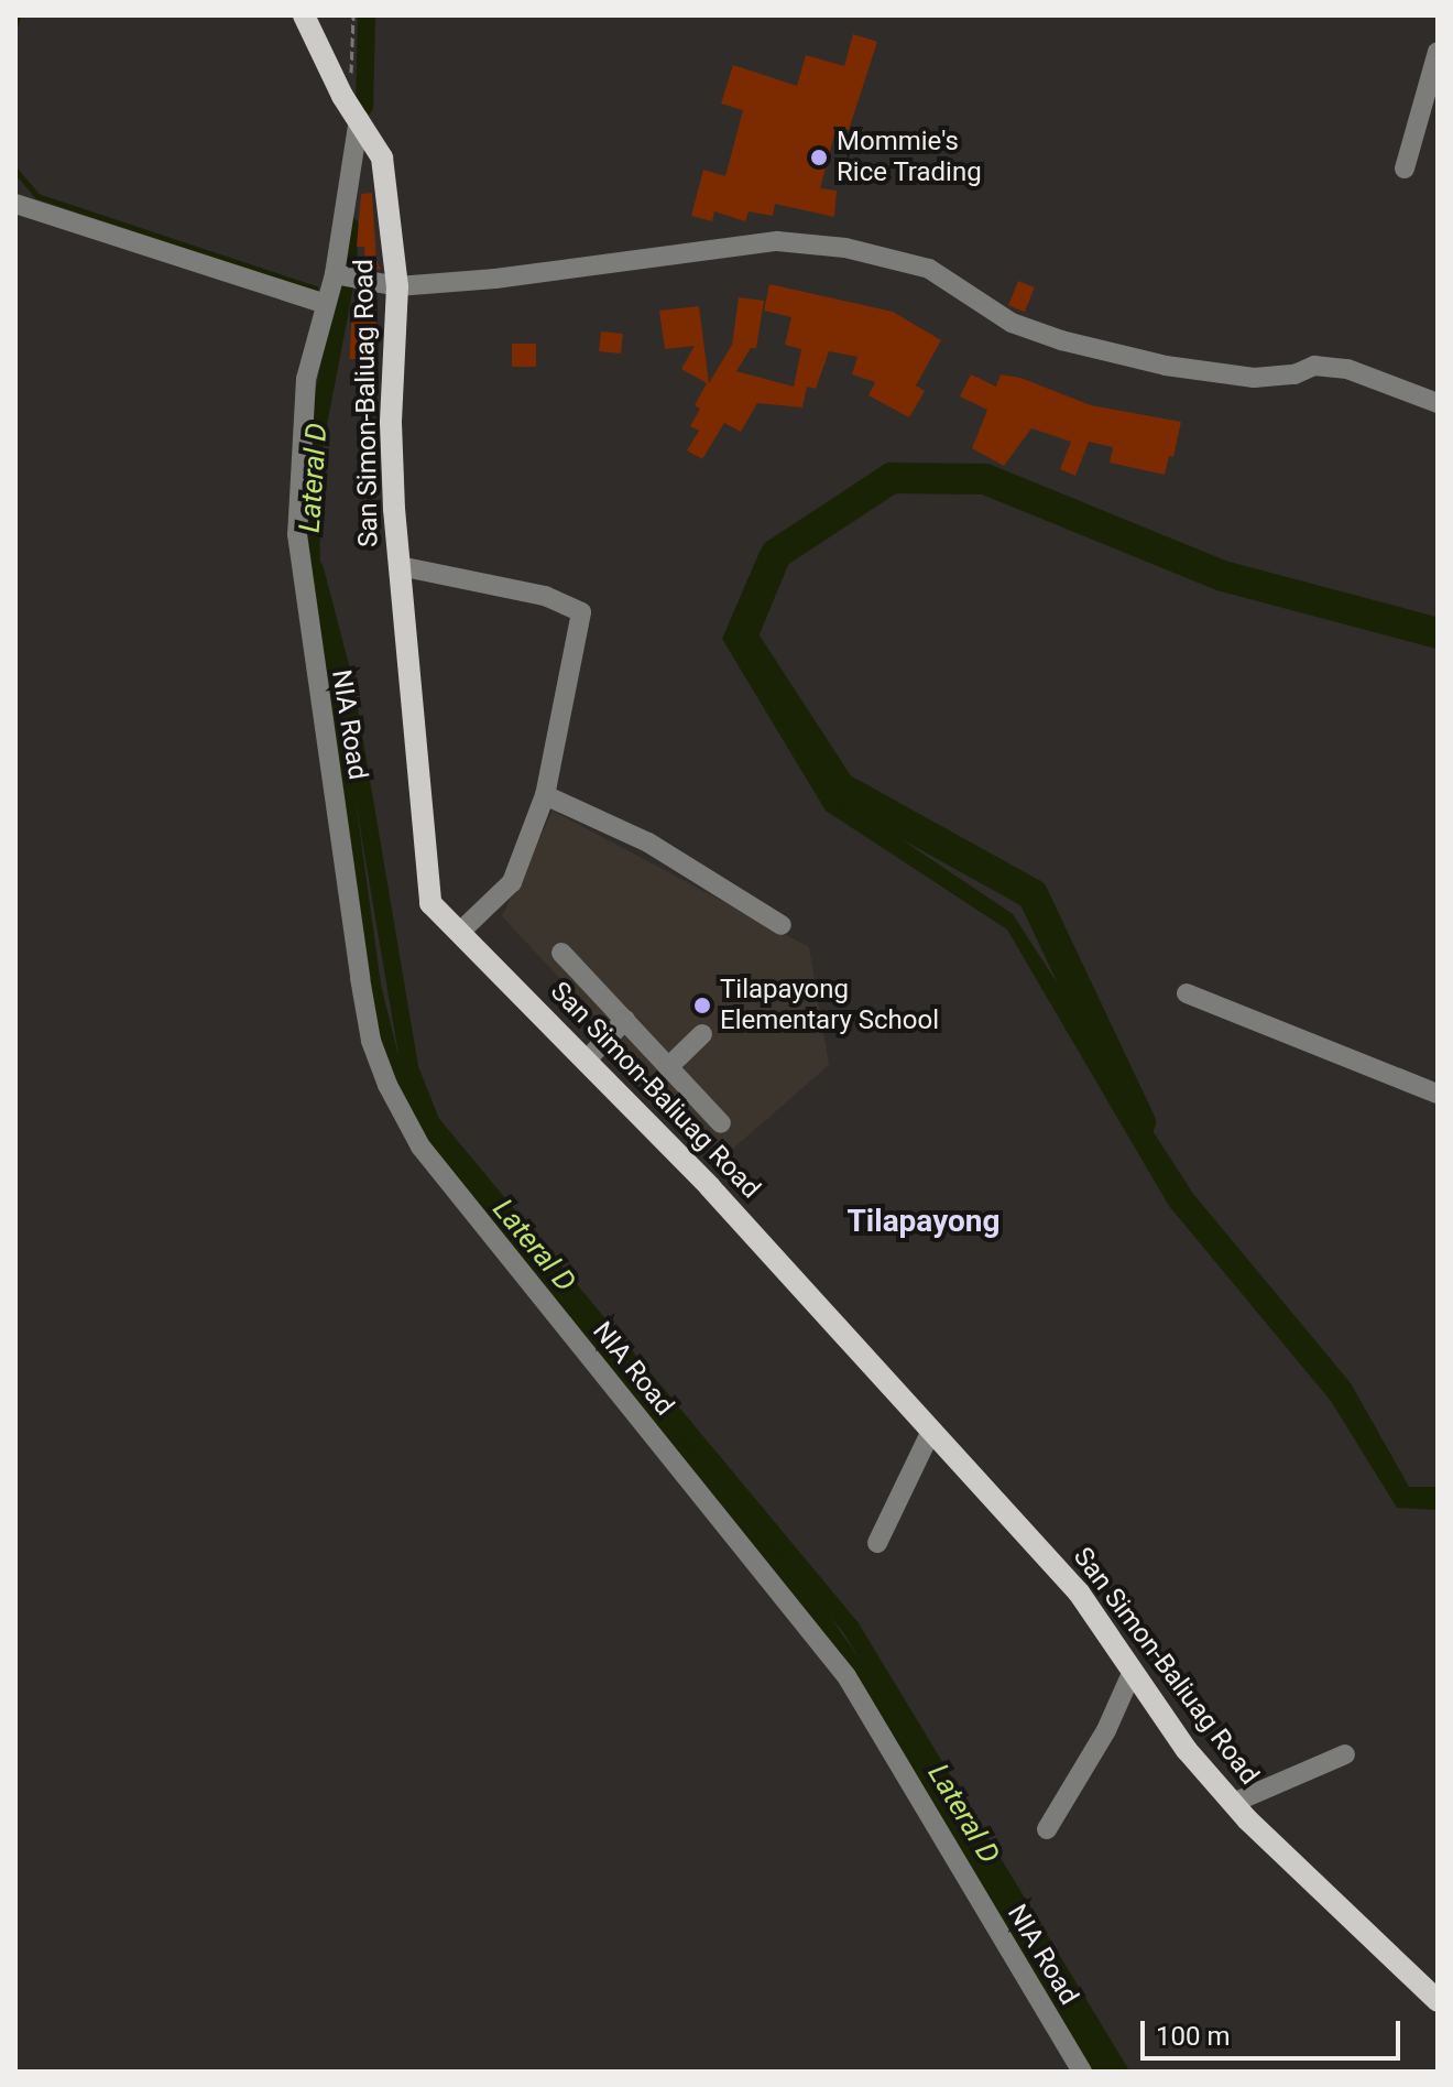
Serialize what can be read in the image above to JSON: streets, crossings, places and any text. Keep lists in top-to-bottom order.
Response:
{
  "streets": {
    "main road": ["San Simon-Baliuag Road"],
    "street": ["NIA Road"]
  },
  "crossings": [
    ["San Simon-Baliuag Road", "NIA Road"]
  ],
  "districts": ["Tilapayong"],
  "water": ["Lateral D"],
  "places": ["Mommie's Rice Trading", "Tilapayong Elementary School"],
  "scale_bar": "100 m"
}
